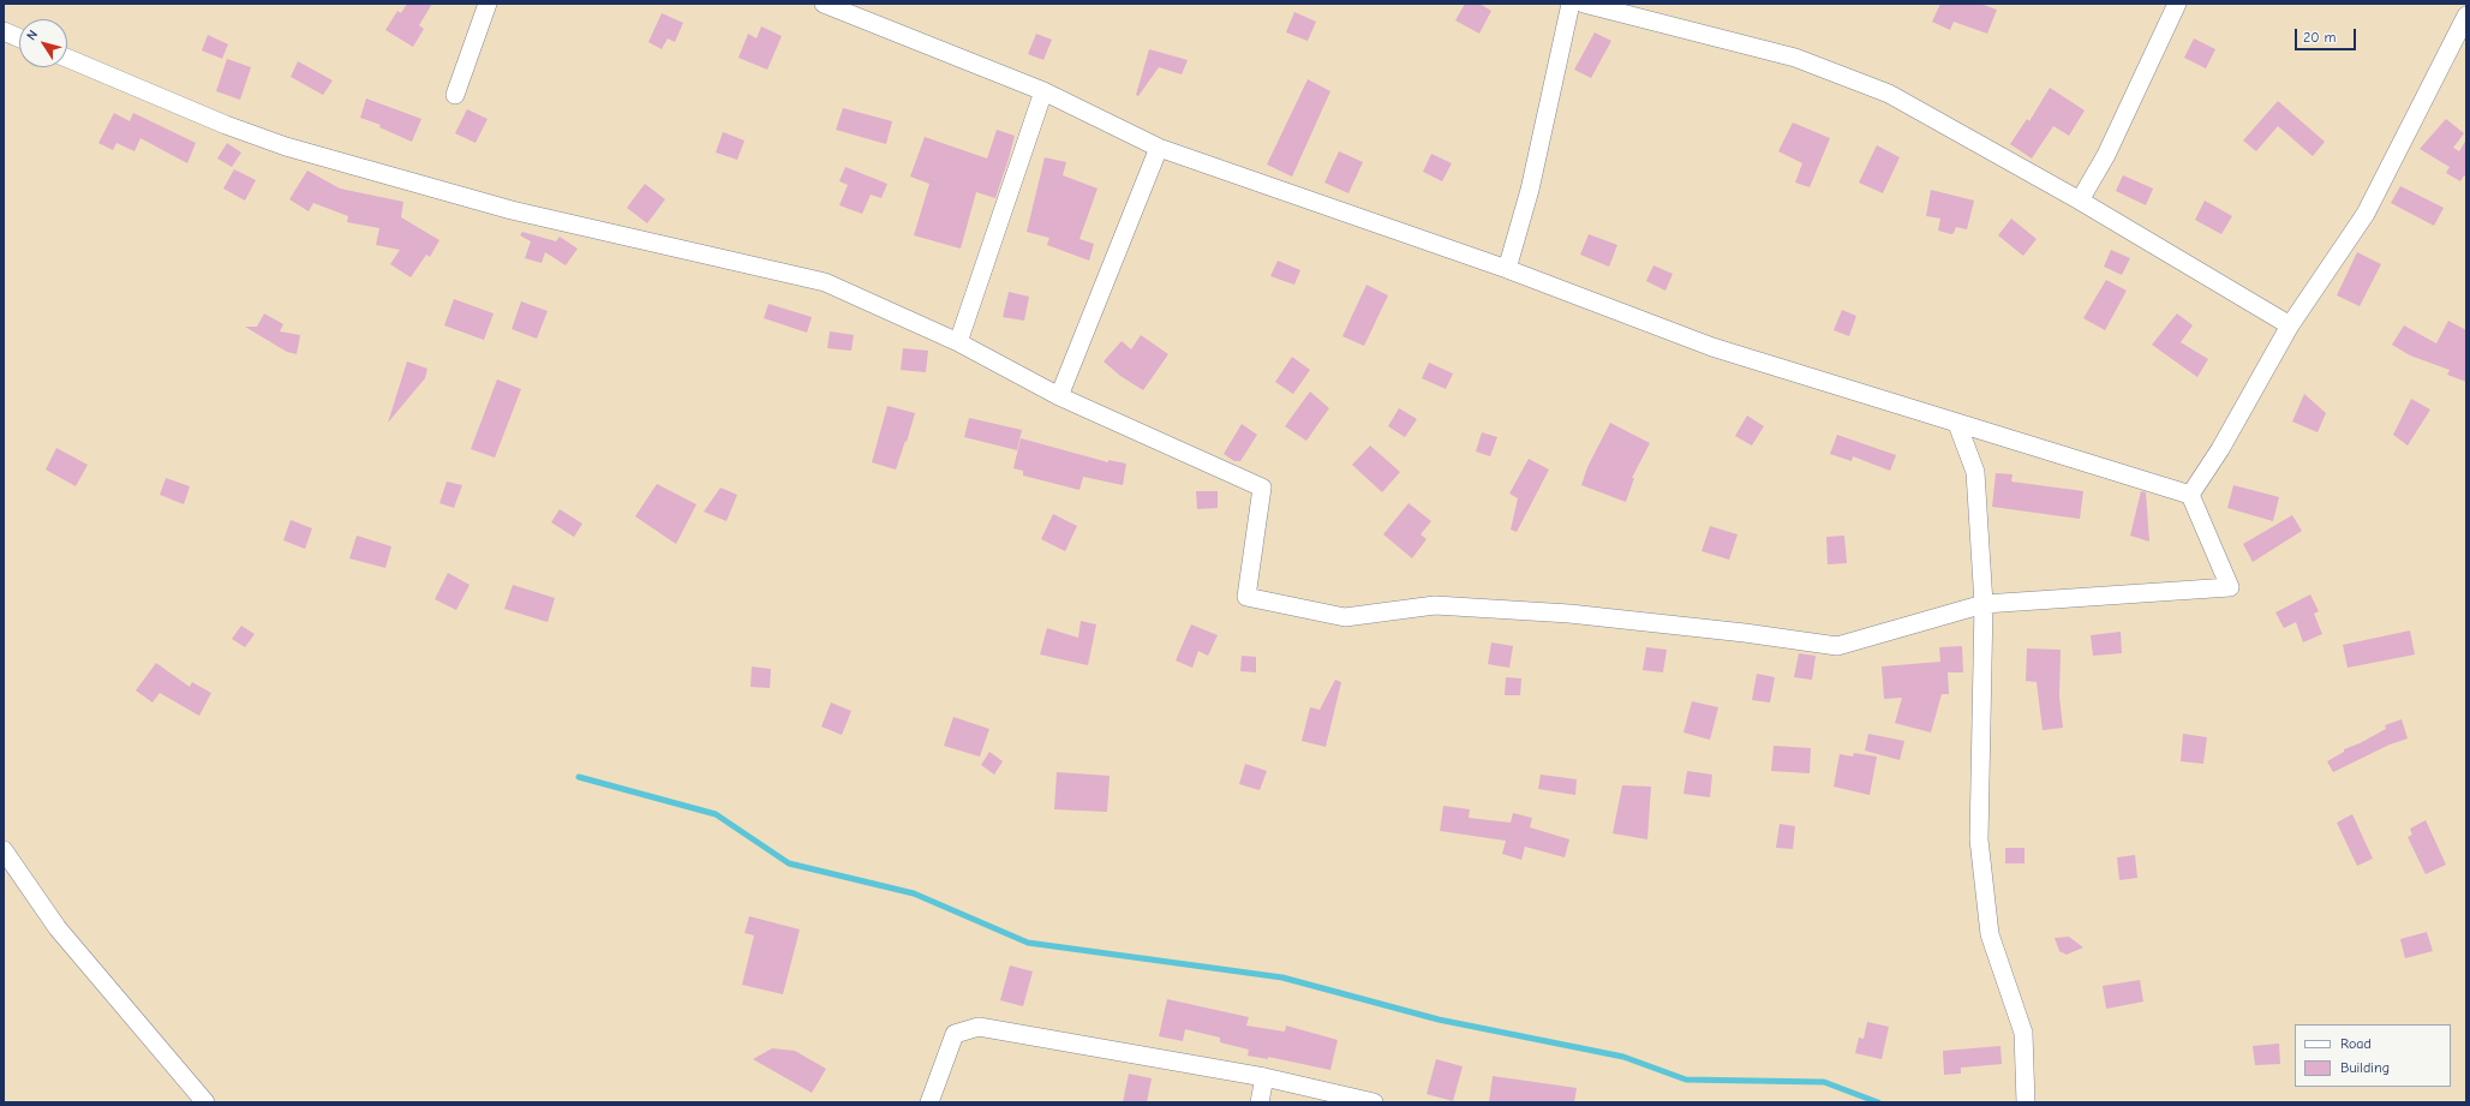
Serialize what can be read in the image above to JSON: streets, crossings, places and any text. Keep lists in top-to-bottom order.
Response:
{
  "legend": ["Road", "Building"],
  "scale_bar": "20 m",
  "north": "top left"
}
